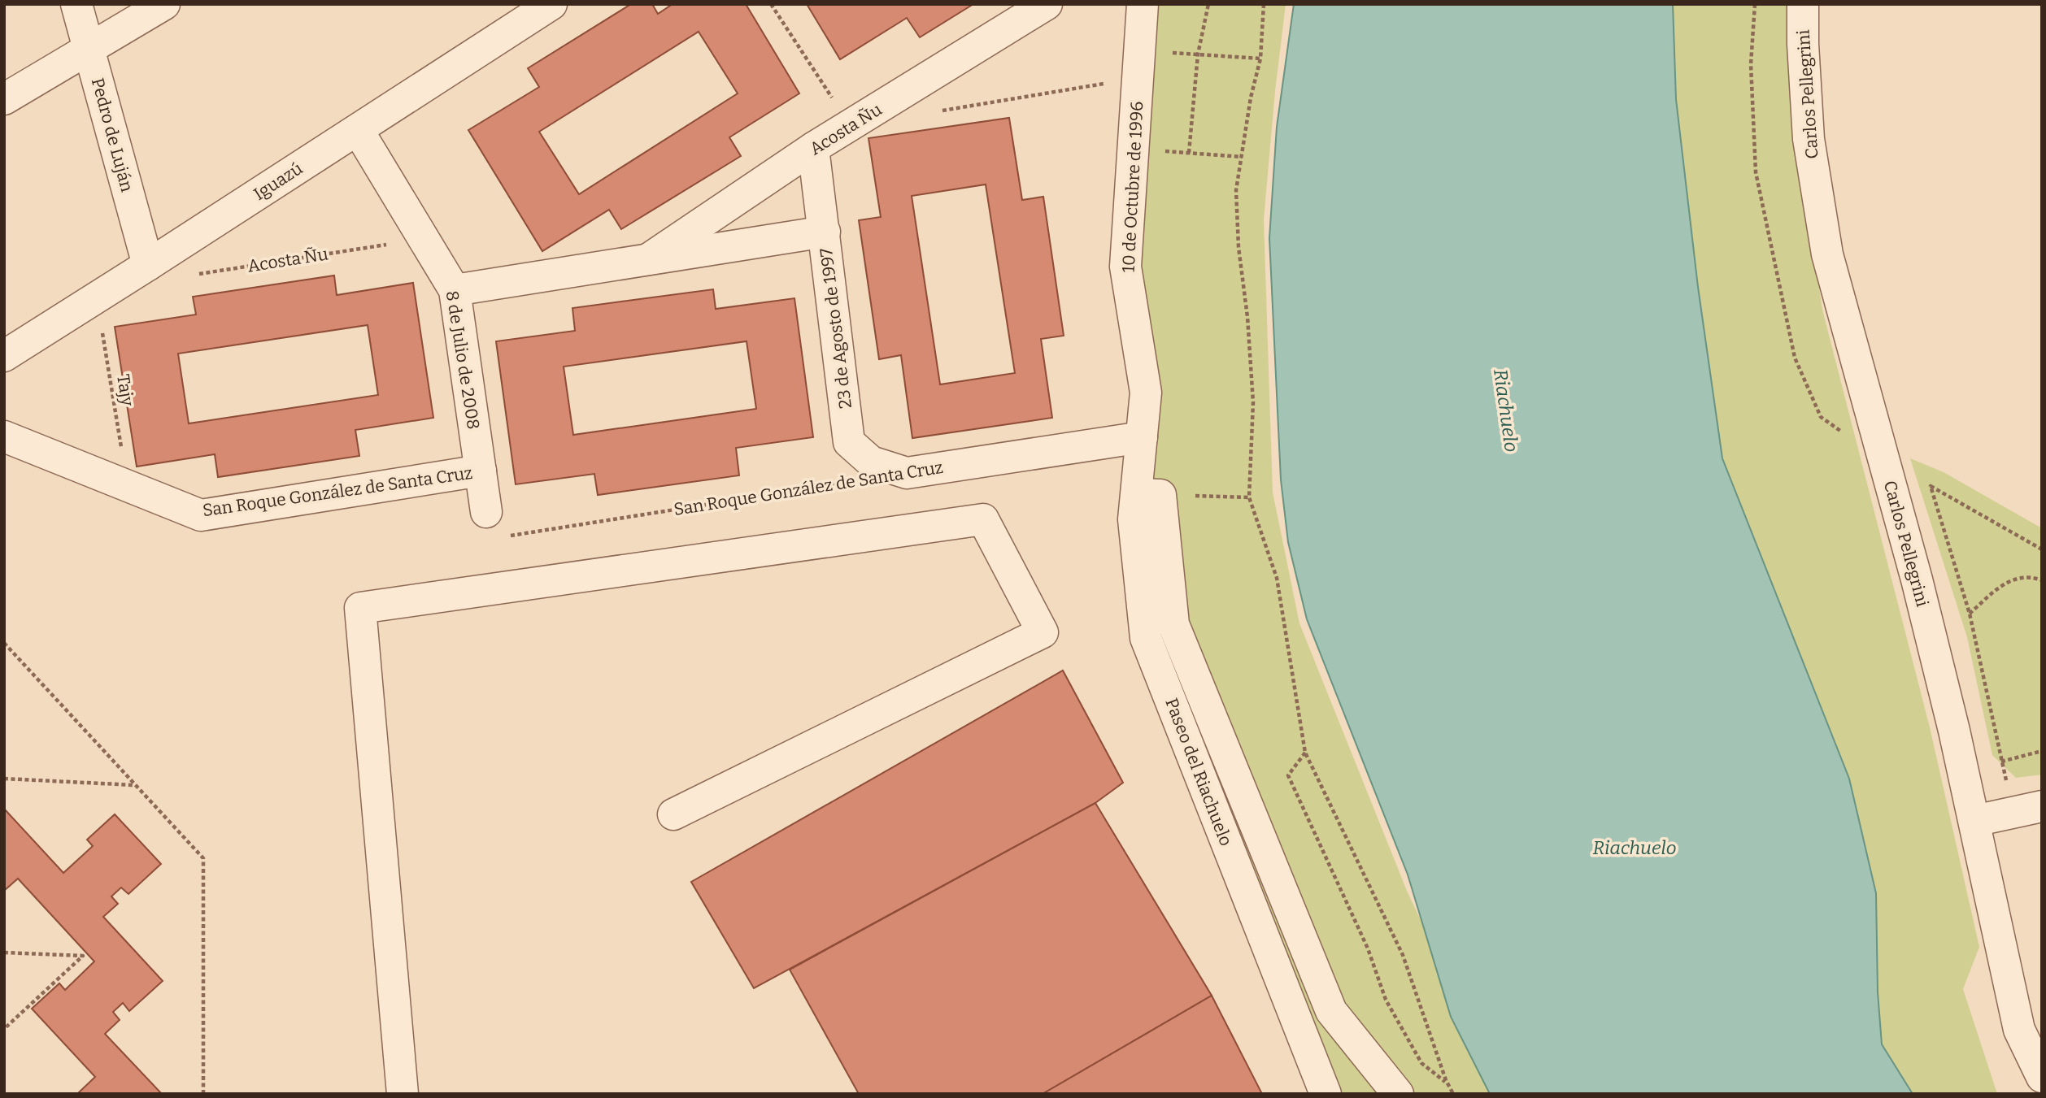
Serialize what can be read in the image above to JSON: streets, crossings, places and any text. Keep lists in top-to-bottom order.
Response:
{
  "streets": {
    "street": [
      "Carlos Pellegrini",
      "Acosta Ñu",
      "Pedro de Luján",
      "Iguazú",
      "10 de Octubre de 1996",
      "23 de Agosto de 1997",
      "8 de Julio de 2008",
      "San Roque González de Santa Cruz",
      "Paseo del Riachuelo"
    ],
    "path": ["Tajy"]
  },
  "crossings": [
    ["Acosta Ñu", "Pedro de Luján"],
    ["Acosta Ñu", "Iguazú"],
    ["Acosta Ñu", "23 de Agosto de 1997"],
    ["Acosta Ñu", "8 de Julio de 2008"],
    ["Pedro de Luján", "Iguazú"],
    ["Iguazú", "8 de Julio de 2008"],
    ["Iguazú", "Tajy"],
    ["10 de Octubre de 1996", "San Roque González de Santa Cruz"],
    ["10 de Octubre de 1996", "Paseo del Riachuelo"],
    ["23 de Agosto de 1997", "San Roque González de Santa Cruz"],
    ["8 de Julio de 2008", "San Roque González de Santa Cruz"],
    ["Tajy", "San Roque González de Santa Cruz"],
    ["San Roque González de Santa Cruz", "Paseo del Riachuelo"]
  ],
  "water": ["Riachuelo"]
}
